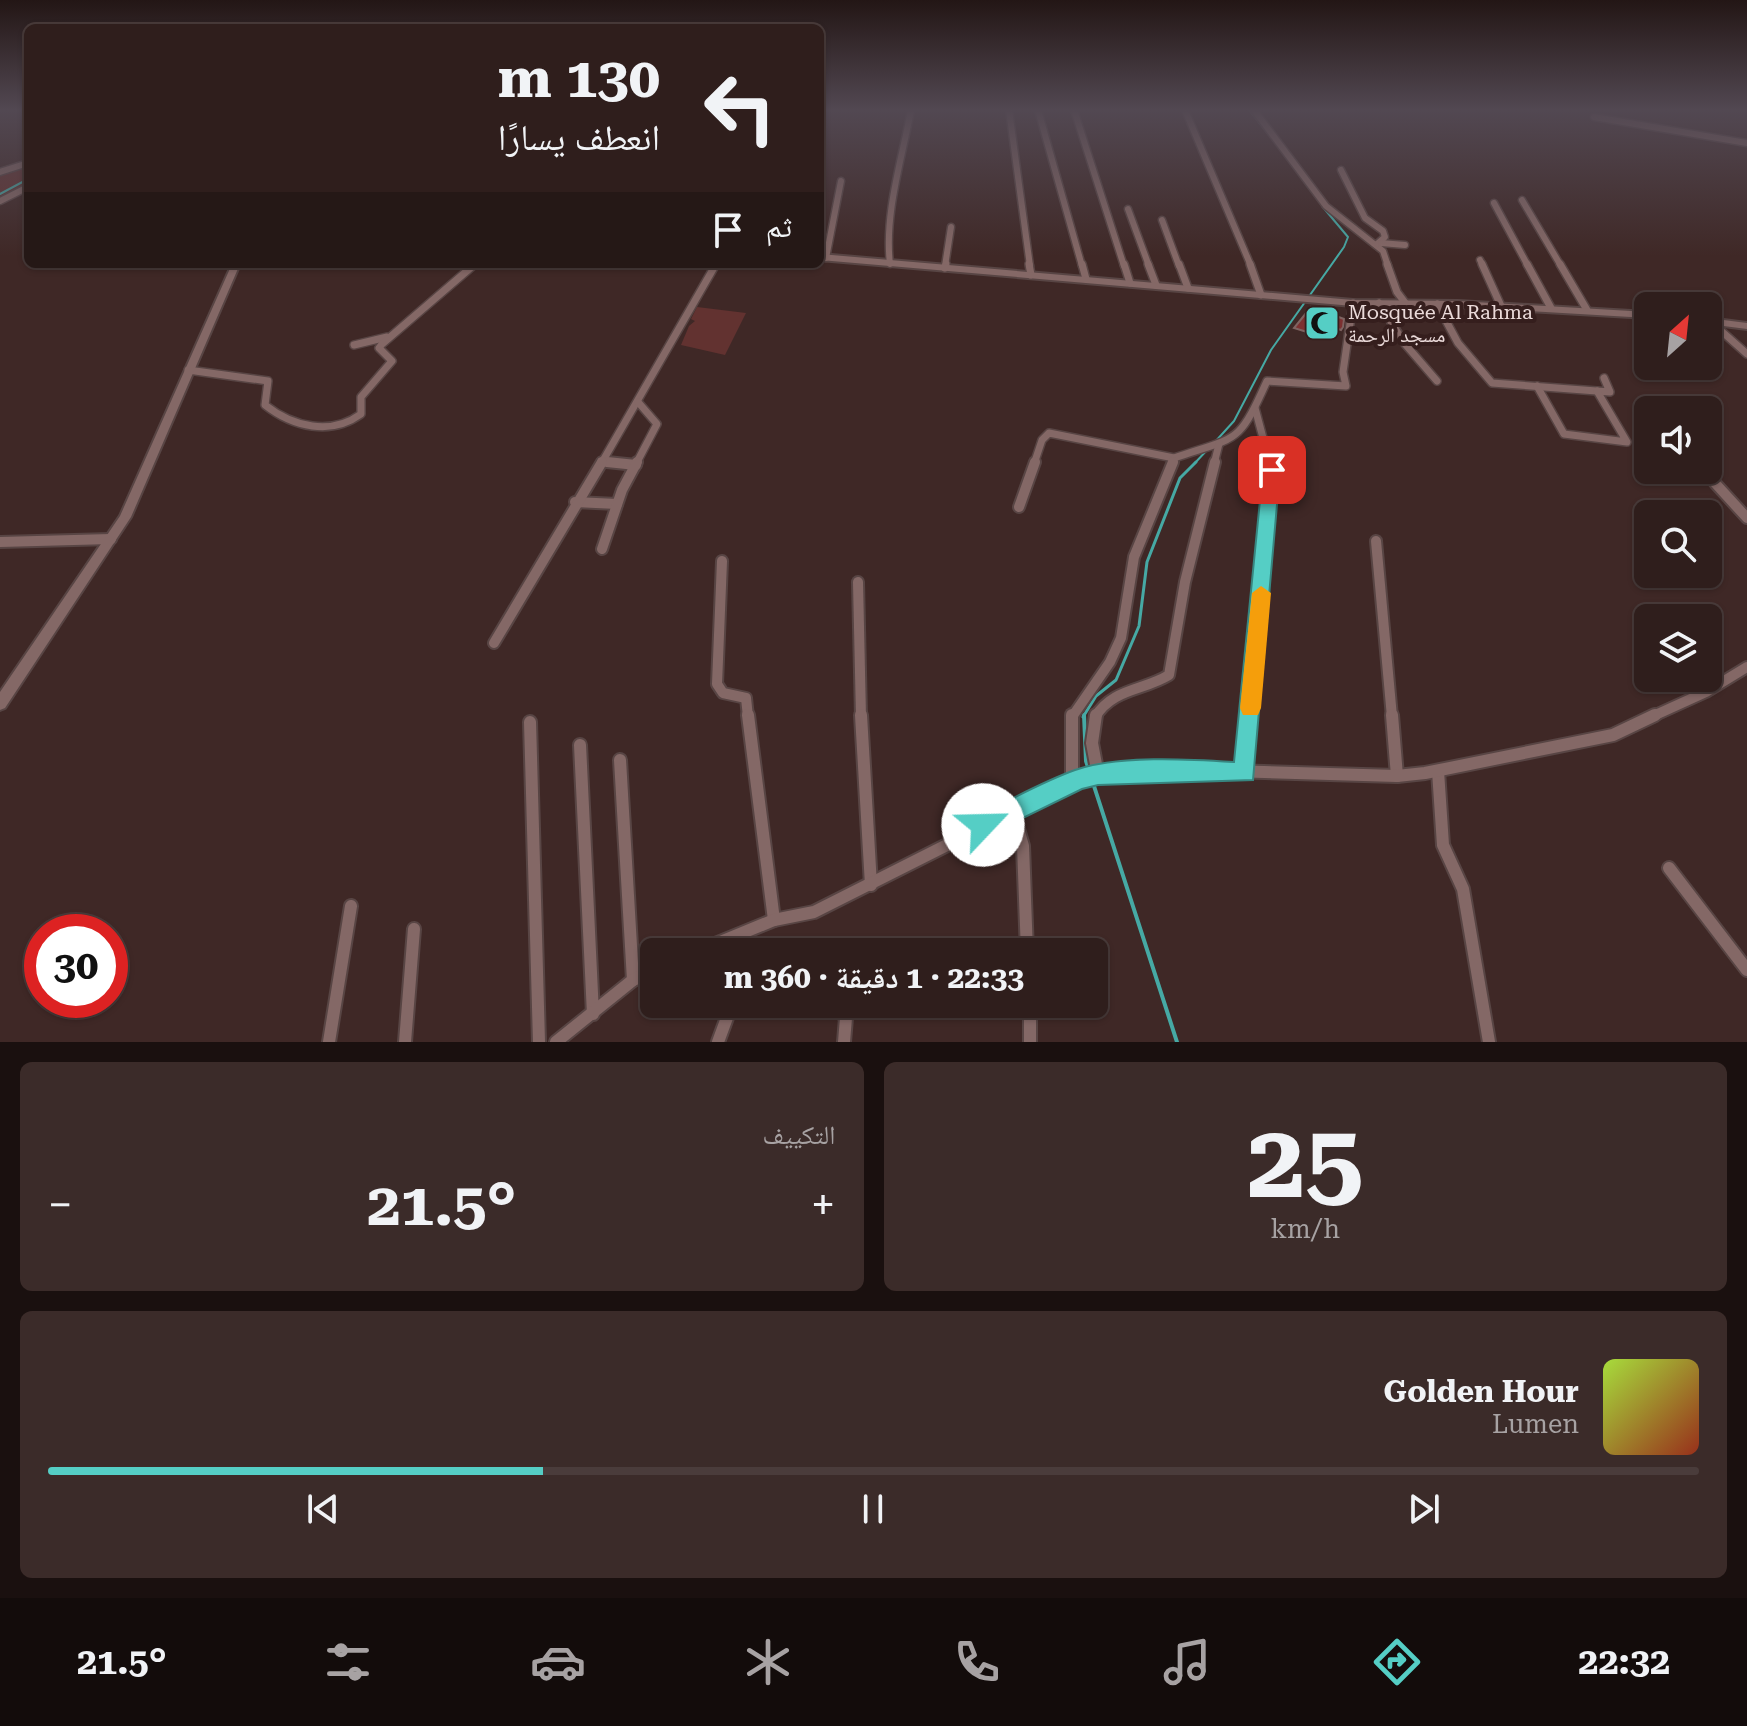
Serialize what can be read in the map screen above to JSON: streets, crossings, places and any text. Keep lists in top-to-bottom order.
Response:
{
  "places": {
    "mosque": ["Mosquée Al Rahma مسجد الرحمة"]
  },
  "north": "top right",
  "page": {
    "turn": ["130 m", "انعطف يسارًا"],
    "then": "ثم",
    "limit": "30",
    "trip": "22:33 · 1 دقيقة · 360 m",
    "tile": [
      ["25", "km/h"],
      "التكييف"
    ],
    "heat": ["−", "21.5°", "+"],
    "song": ["Golden Hour", "Lumen"],
    "tabs": ["22:32", "21.5°"]
  }
}
